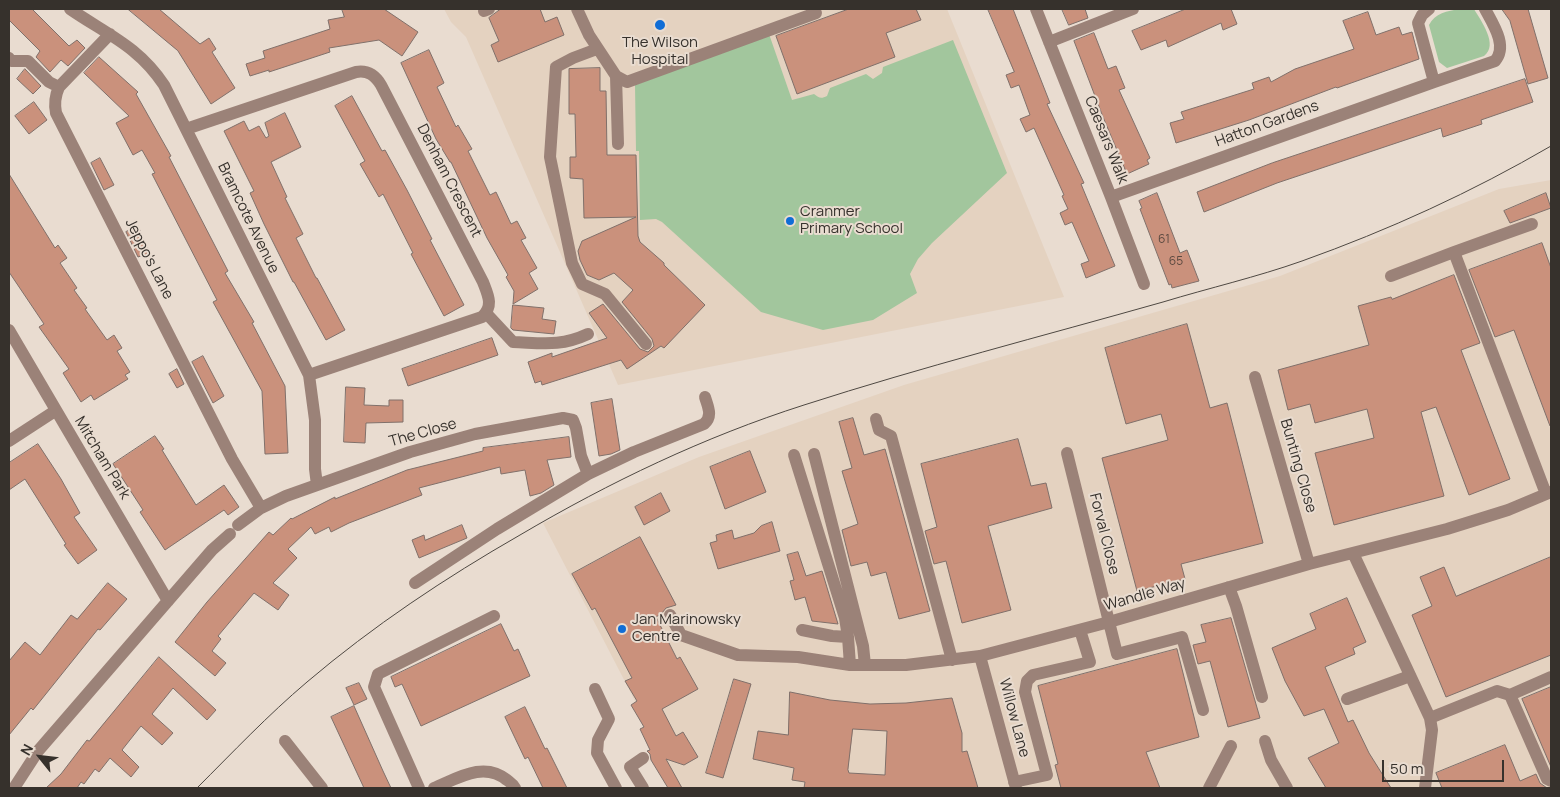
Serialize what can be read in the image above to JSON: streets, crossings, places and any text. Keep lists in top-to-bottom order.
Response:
{
  "streets": {
    "street": [
      "Hatton Gardens",
      "Caesars Walk",
      "Denham Crescent",
      "Bramcote Avenue",
      "Jeppo's Lane",
      "The Close",
      "Mitcham Park",
      "Bunting Close",
      "Forval Close",
      "Wandle Way",
      "Willow Lane"
    ]
  },
  "crossings": [
    ["Hatton Gardens", "Caesars Walk"],
    ["Denham Crescent", "Bramcote Avenue"],
    ["Bramcote Avenue", "The Close"],
    ["Jeppo's Lane", "The Close"],
    ["The Close", "Mitcham Park"],
    ["Bunting Close", "Wandle Way"],
    ["Forval Close", "Wandle Way"],
    ["Wandle Way", "Willow Lane"]
  ],
  "places": ["The Wilson Hospital", "Cranmer Primary School", "Jan Marinowsky Centre"],
  "house_numbers": ["61", "65"],
  "scale_bar": "50 m",
  "north": "top left"
}
